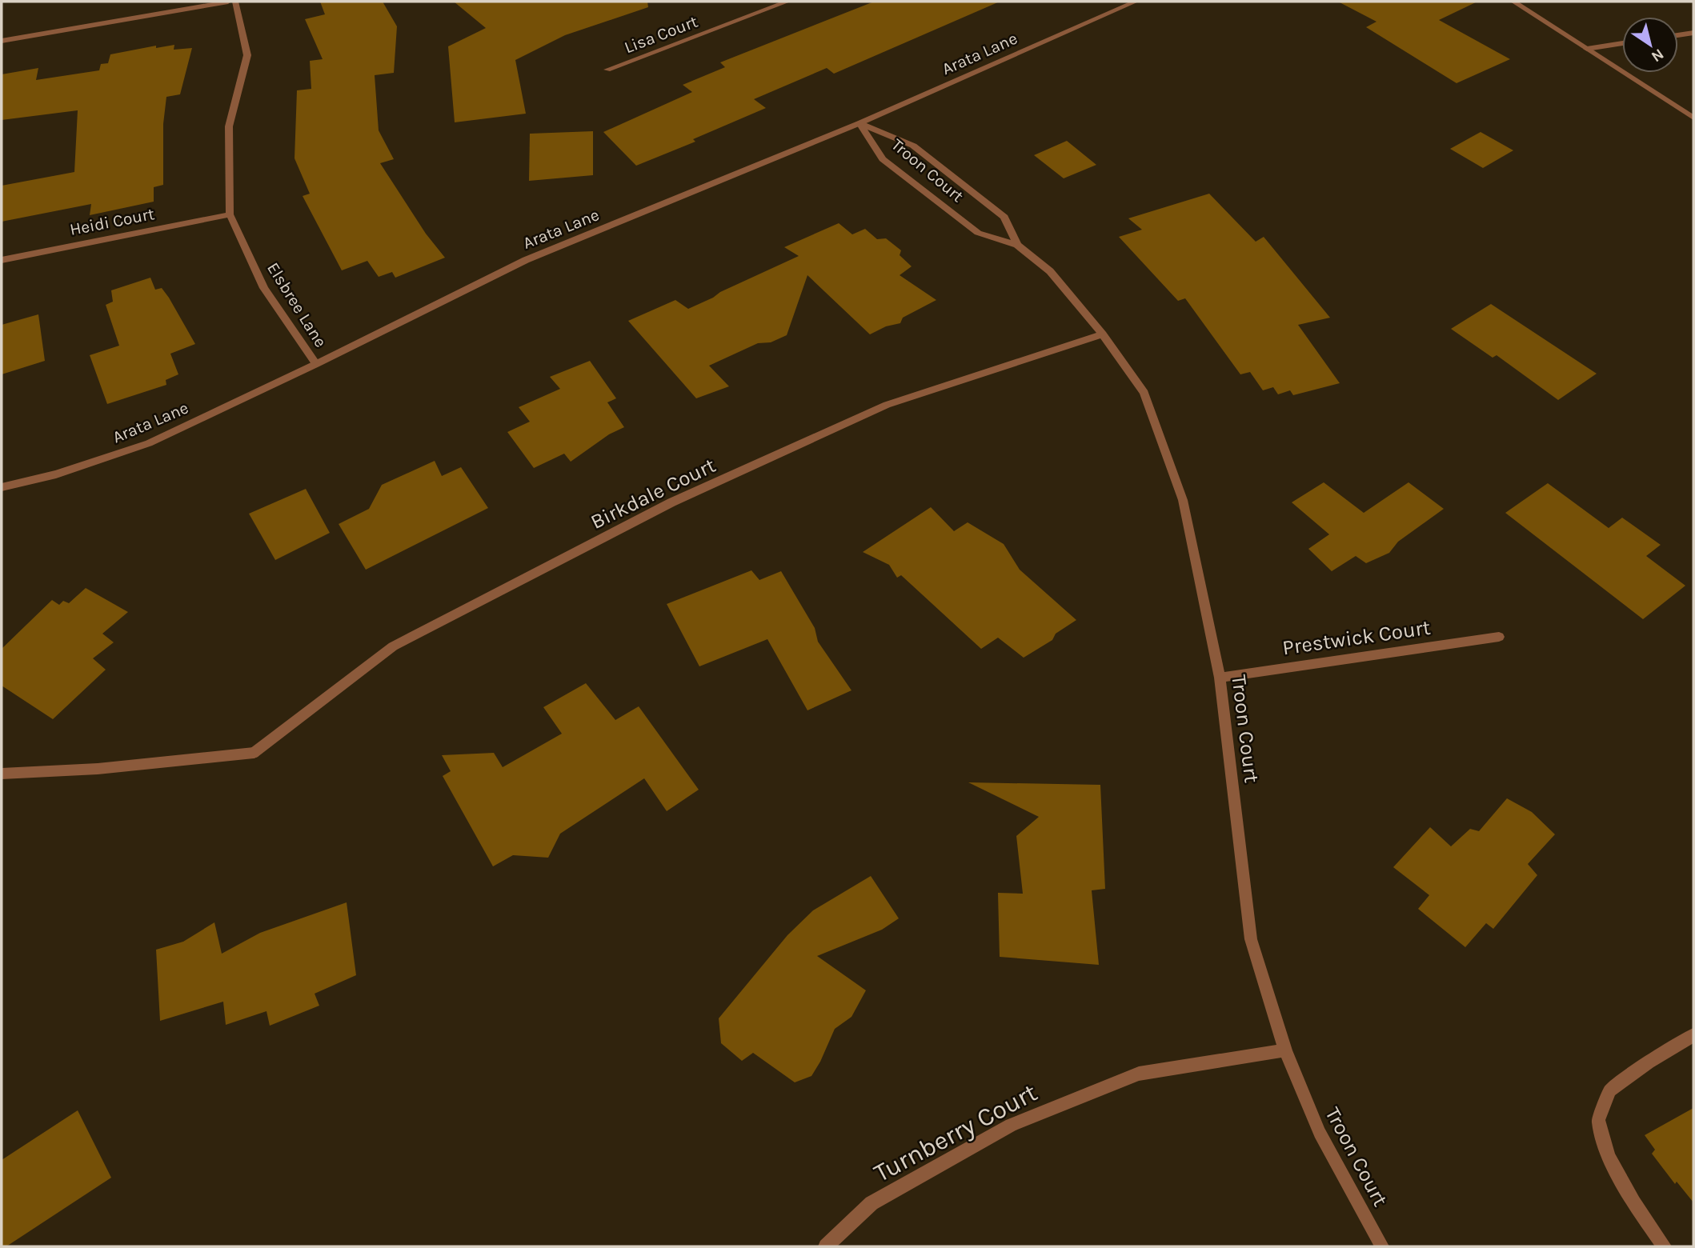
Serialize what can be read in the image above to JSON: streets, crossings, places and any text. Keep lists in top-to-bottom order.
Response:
{
  "streets": {
    "street": [
      "Lisa Court",
      "Arata Lane",
      "Troon Court",
      "Heidi Court",
      "Elsbree Lane",
      "Birkdale Court",
      "Prestwick Court",
      "Turnberry Court"
    ]
  },
  "crossings": [
    ["Arata Lane", "Troon Court"],
    ["Arata Lane", "Elsbree Lane"],
    ["Troon Court", "Birkdale Court"],
    ["Troon Court", "Prestwick Court"],
    ["Troon Court", "Turnberry Court"],
    ["Heidi Court", "Elsbree Lane"]
  ],
  "north": "bottom right"
}
